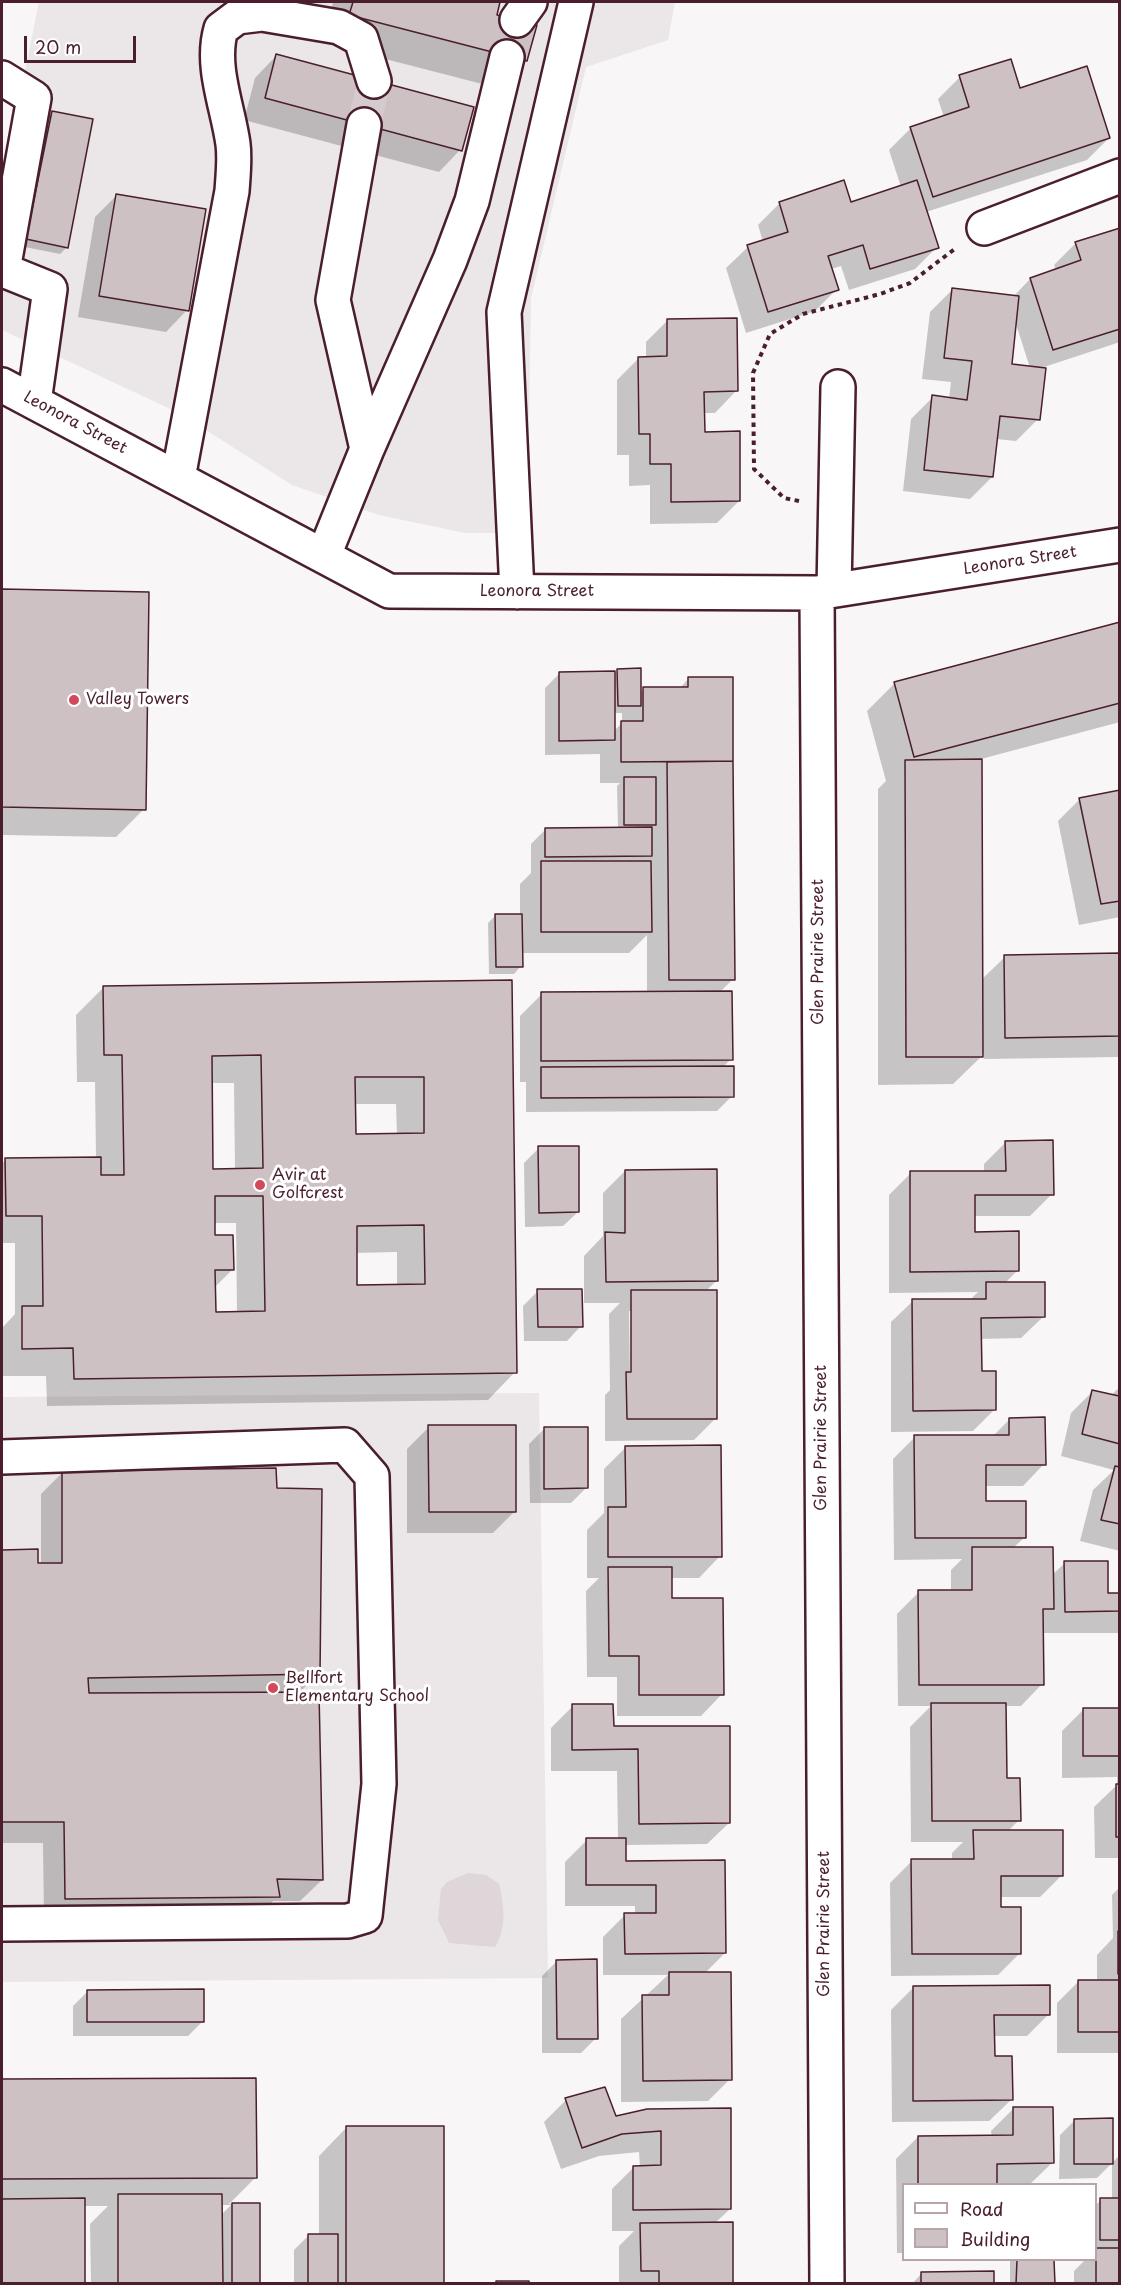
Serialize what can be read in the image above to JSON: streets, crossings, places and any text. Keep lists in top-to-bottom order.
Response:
{
  "streets": {
    "street": ["Leonora Street", "Glen Prairie Street"]
  },
  "crossings": [
    ["Leonora Street", "Glen Prairie Street"]
  ],
  "places": ["Valley Towers", "Avir at Golfcrest", "Bellfort Elementary School"],
  "legend": ["Road", "Building"],
  "scale_bar": "20 m"
}
